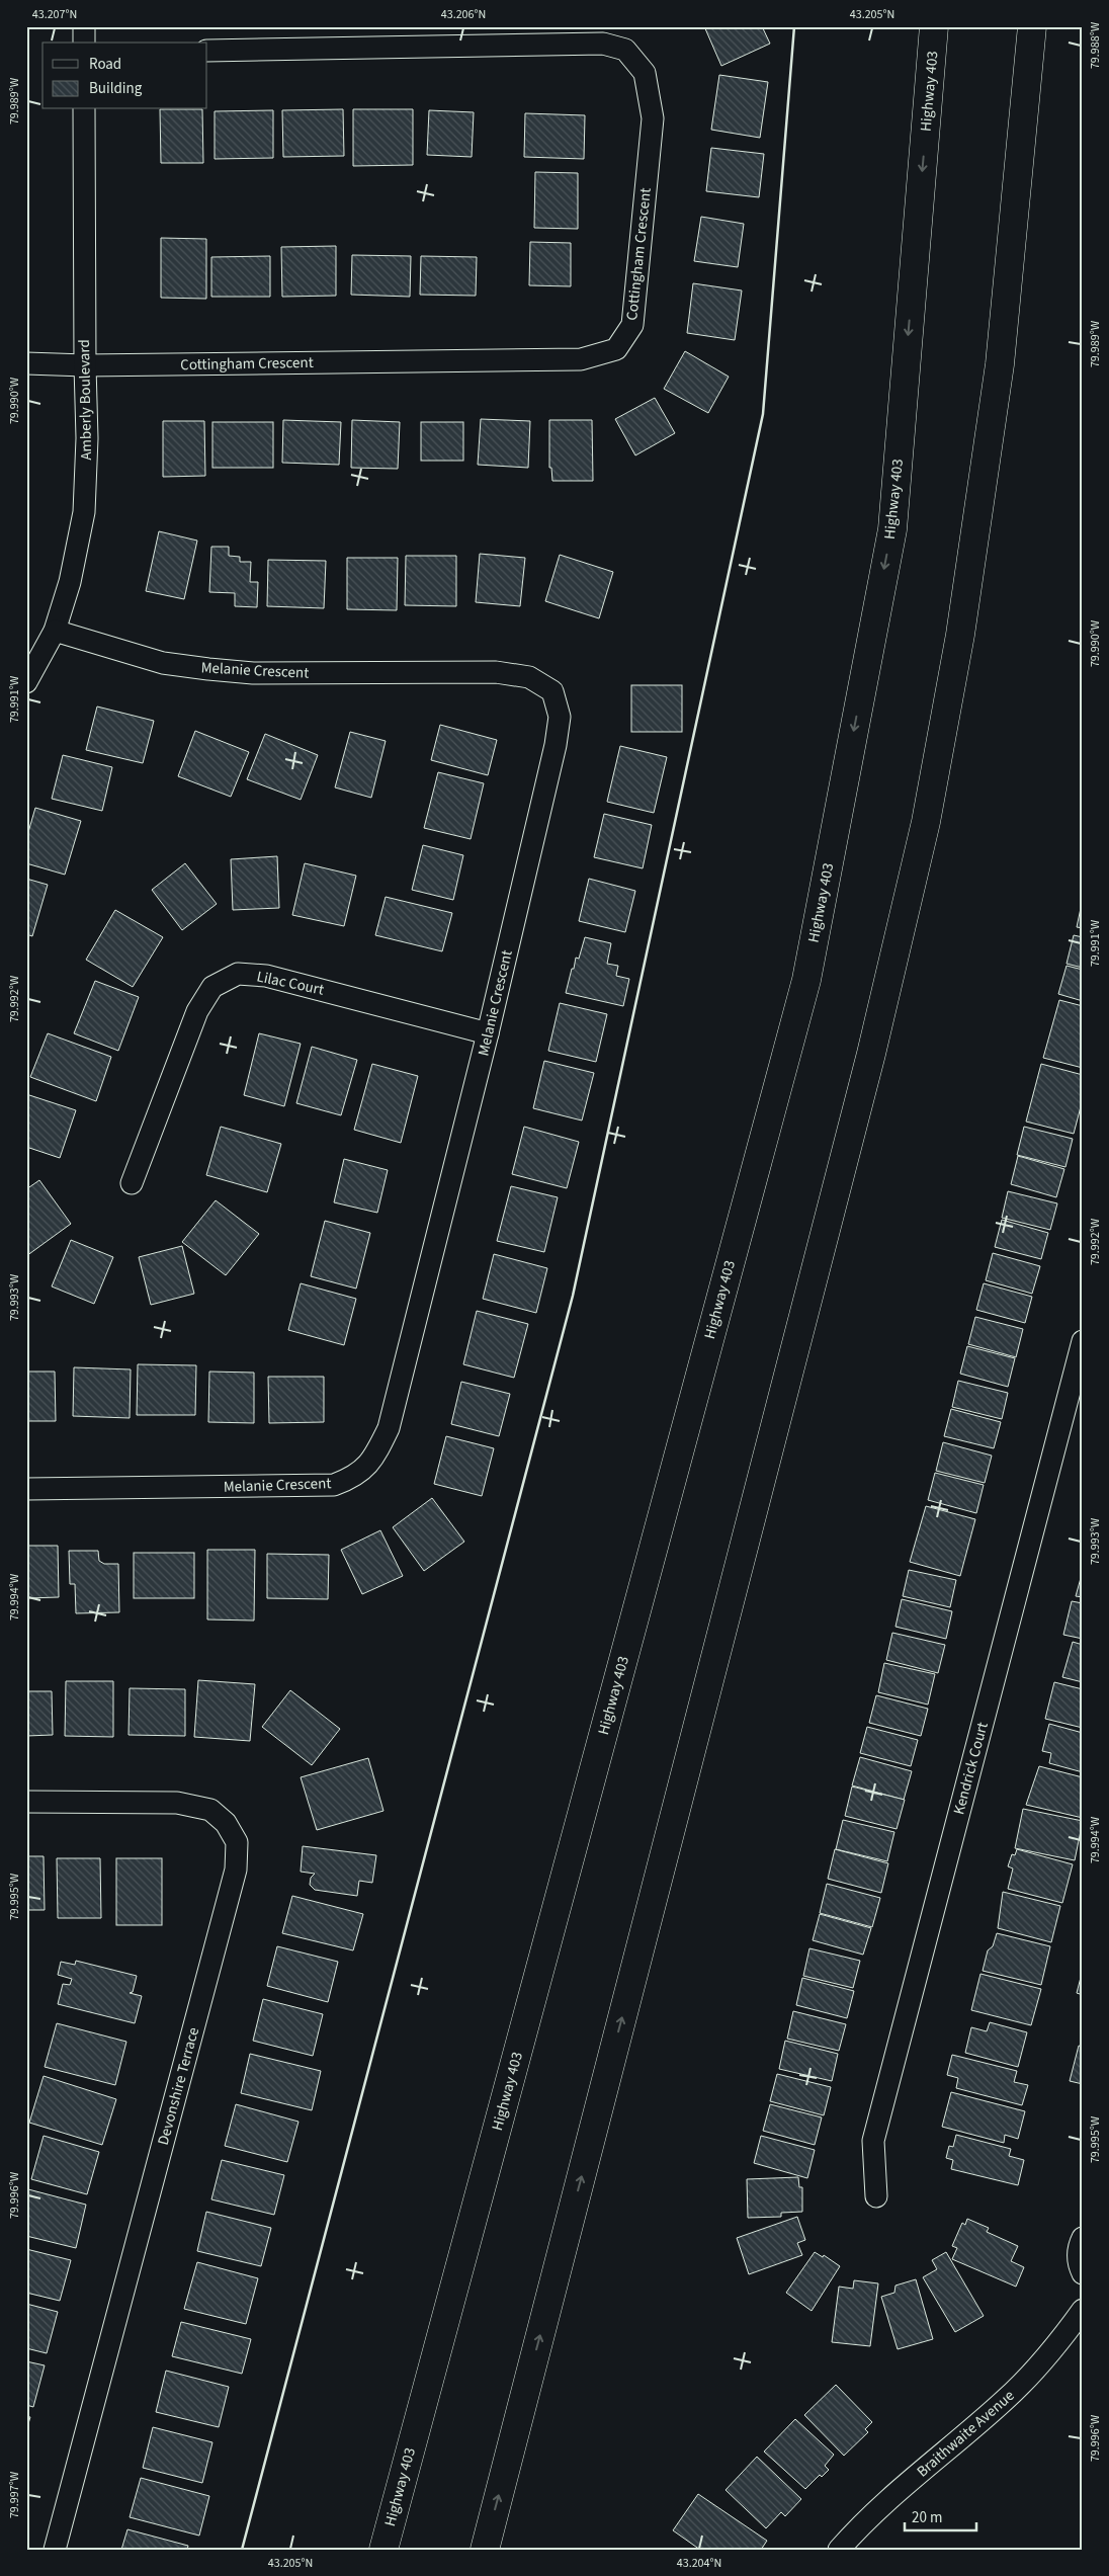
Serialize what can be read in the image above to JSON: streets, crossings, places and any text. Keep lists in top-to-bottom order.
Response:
{
  "streets": {
    "highway": ["Highway 403"],
    "street": [
      "Cottingham Crescent",
      "Amberly Boulevard",
      "Melanie Crescent",
      "Lilac Court",
      "Kendrick Court",
      "Devonshire Terrace",
      "Braithwaite Avenue"
    ]
  },
  "crossings": [
    ["Cottingham Crescent", "Amberly Boulevard"],
    ["Amberly Boulevard", "Melanie Crescent"],
    ["Melanie Crescent", "Lilac Court"]
  ],
  "legend": ["Road", "Building"],
  "scale_bar": "20 m",
  "coordinates": [
    "43.207°N",
    "43.206°N",
    "43.205°N",
    "79.988°W",
    "79.989°W",
    "79.990°W",
    "79.991°W",
    "79.992°W",
    "79.993°W",
    "79.994°W",
    "79.995°W",
    "79.996°W",
    "79.997°W",
    "43.204°N"
  ]
}
